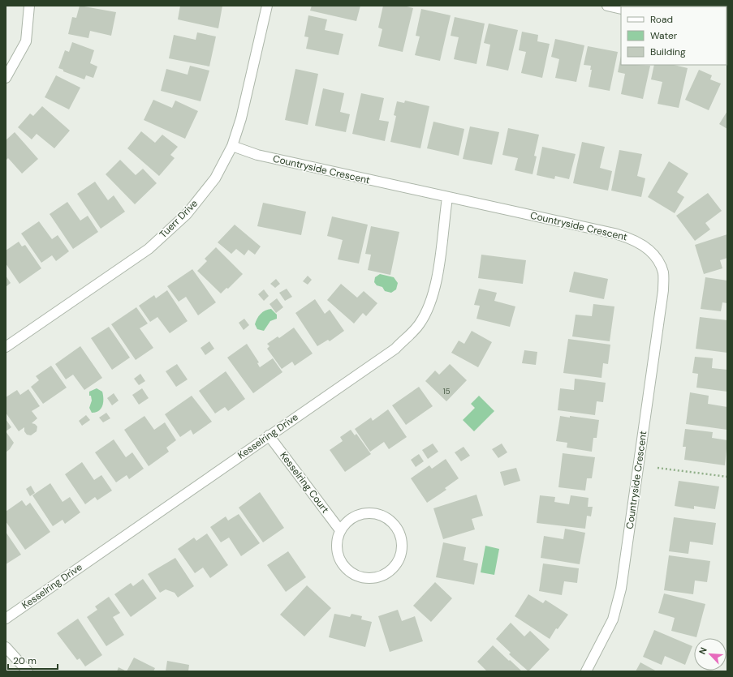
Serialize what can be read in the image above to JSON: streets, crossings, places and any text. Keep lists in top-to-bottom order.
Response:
{
  "streets": {
    "street": [
      "Countryside Crescent",
      "Tuerr Drive",
      "Kesselring Drive",
      "Kesselring Court"
    ]
  },
  "crossings": [
    ["Countryside Crescent", "Tuerr Drive"],
    ["Countryside Crescent", "Kesselring Drive"],
    ["Kesselring Drive", "Kesselring Court"]
  ],
  "house_numbers": ["15"],
  "legend": ["Road", "Water", "Building"],
  "scale_bar": "20 m",
  "north": "top left"
}
